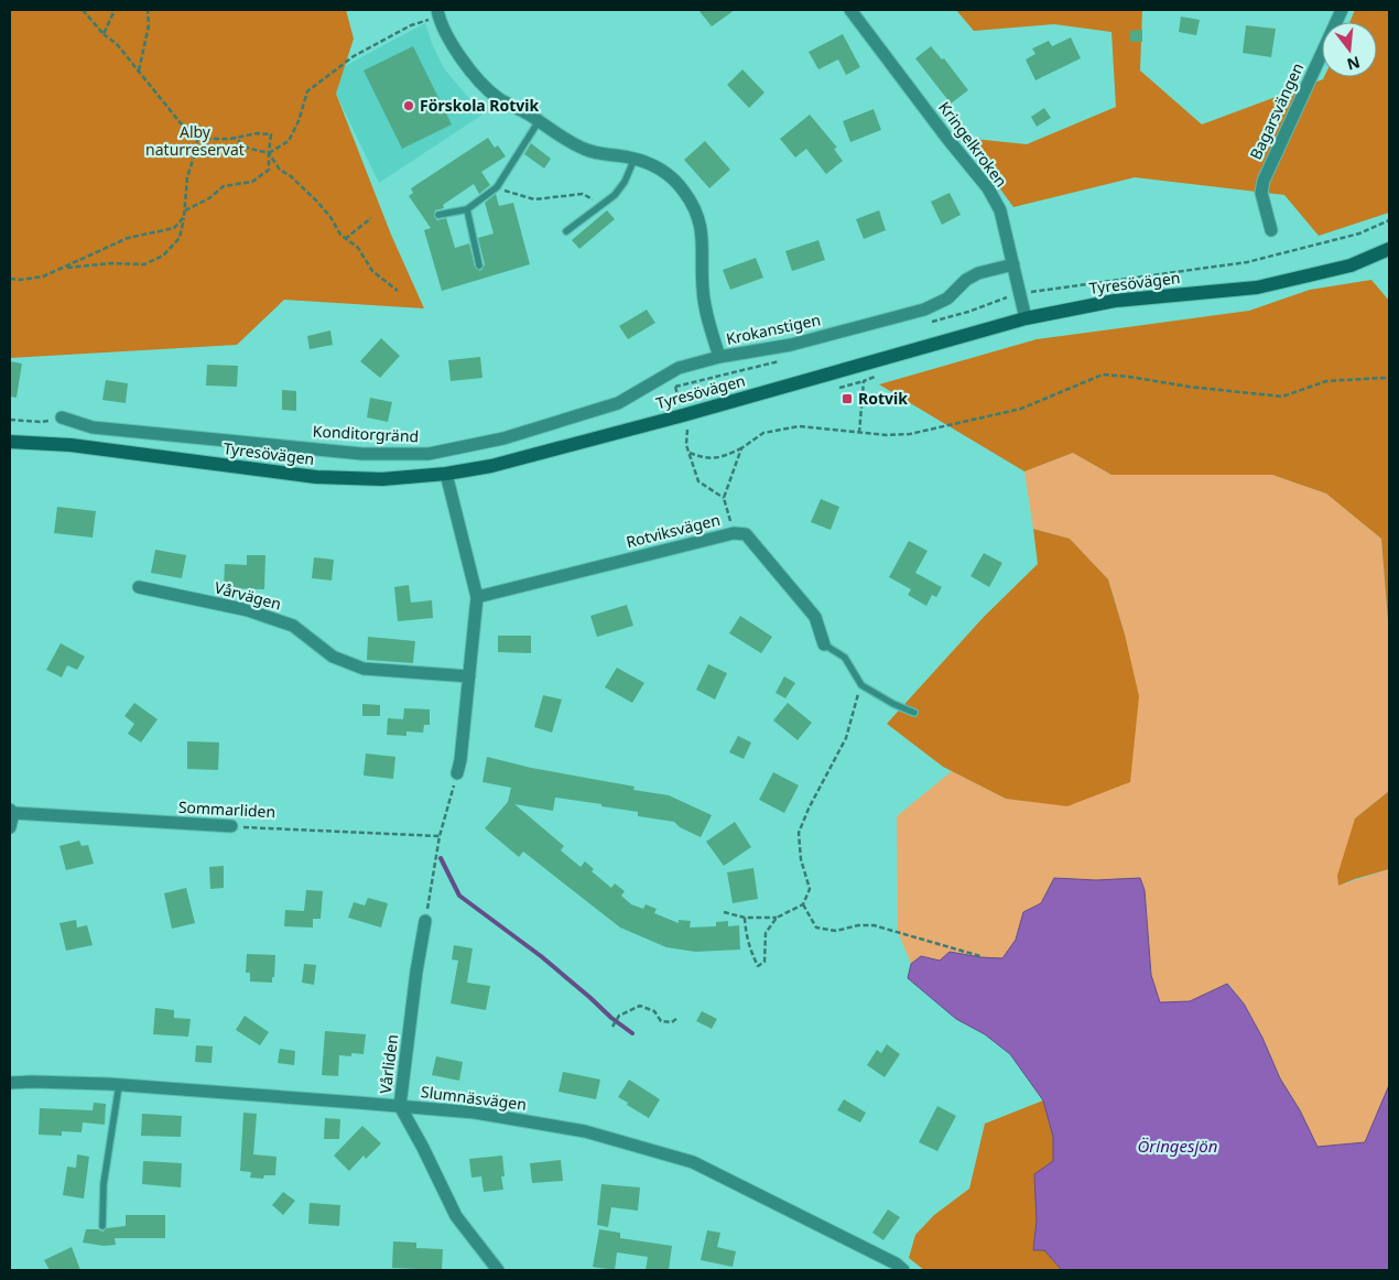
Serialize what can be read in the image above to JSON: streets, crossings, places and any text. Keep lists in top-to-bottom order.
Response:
{
  "streets": {
    "main road": ["Tyresövägen"],
    "street": [
      "Bagarsvängen",
      "Kringelkroken",
      "Krokanstigen",
      "Konditorgränd",
      "Rotviksvägen",
      "Vårvägen",
      "Sommarliden",
      "Vårliden",
      "Slumnäsvägen"
    ]
  },
  "crossings": [
    ["Kringelkroken", "Tyresövägen"],
    ["Kringelkroken", "Krokanstigen"],
    ["Krokanstigen", "Konditorgränd"],
    ["Vårliden", "Slumnäsvägen"]
  ],
  "water": ["Öringesjön"],
  "parks": ["Alby naturreservat"],
  "places": {
    "other": ["Förskola Rotvik"],
    "transit": ["Rotvik"]
  },
  "north": "bottom"
}
